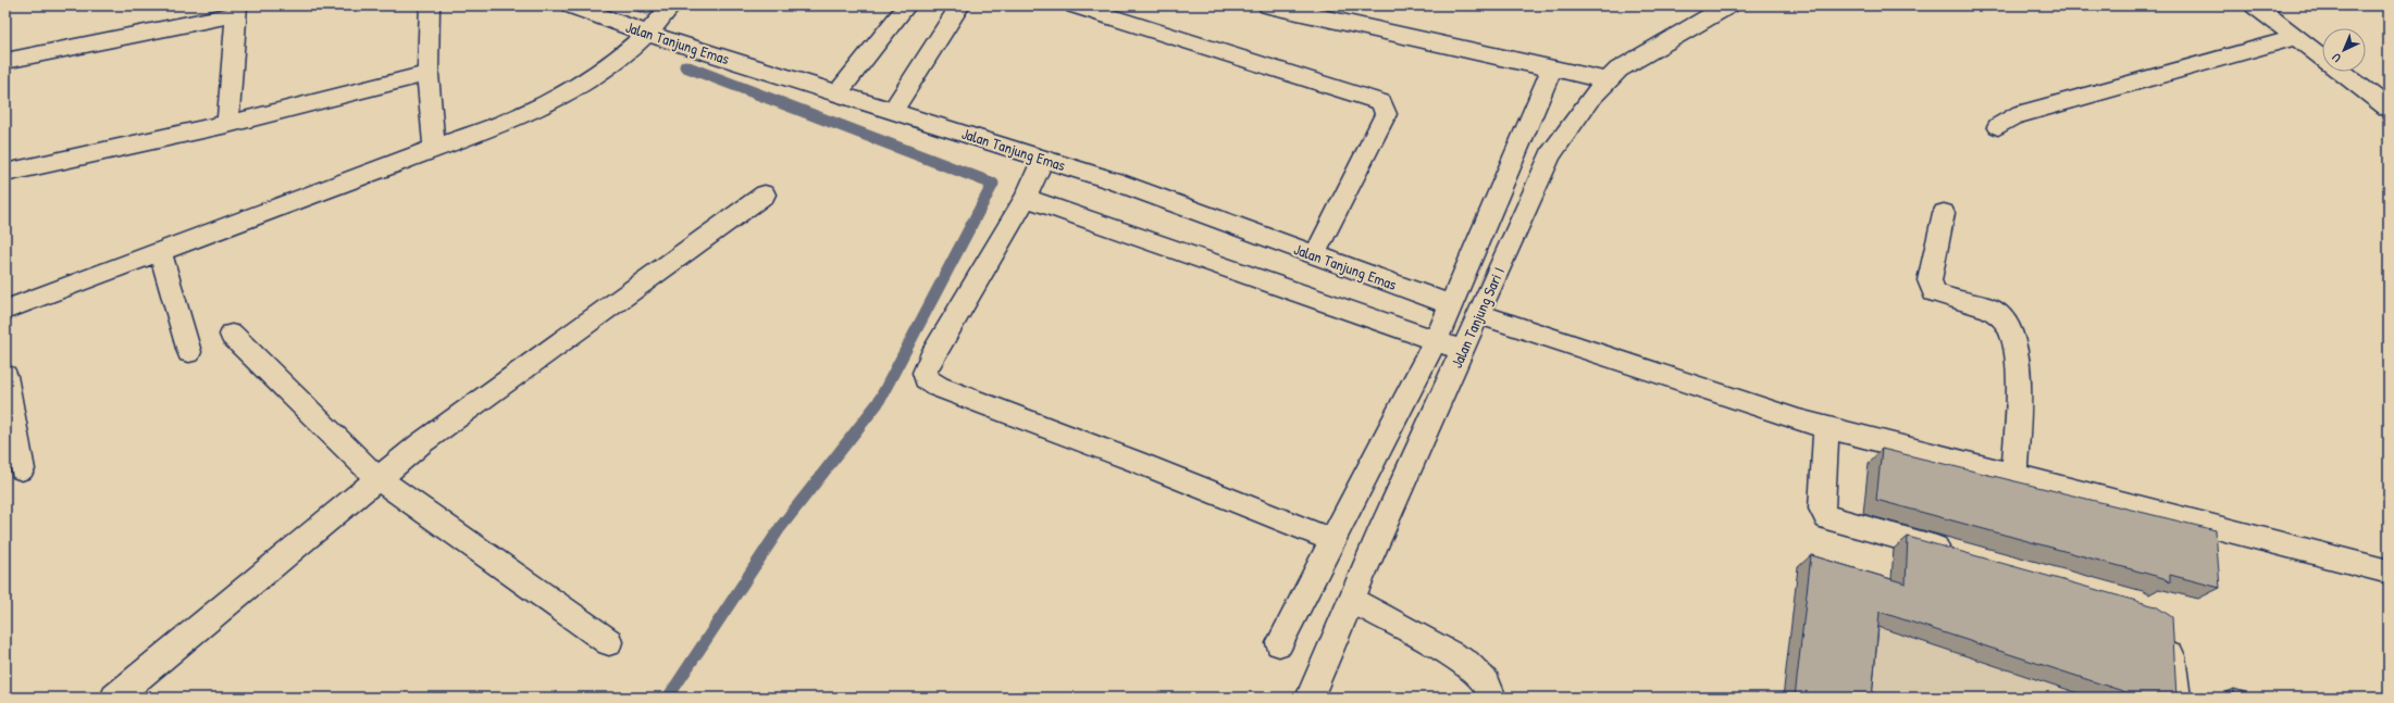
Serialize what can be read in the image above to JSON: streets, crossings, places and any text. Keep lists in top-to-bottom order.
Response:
{
  "streets": {
    "street": ["Jalan Tanjung Emas", "Jalan Tanjung Sari I"]
  },
  "north": "bottom left"
}
